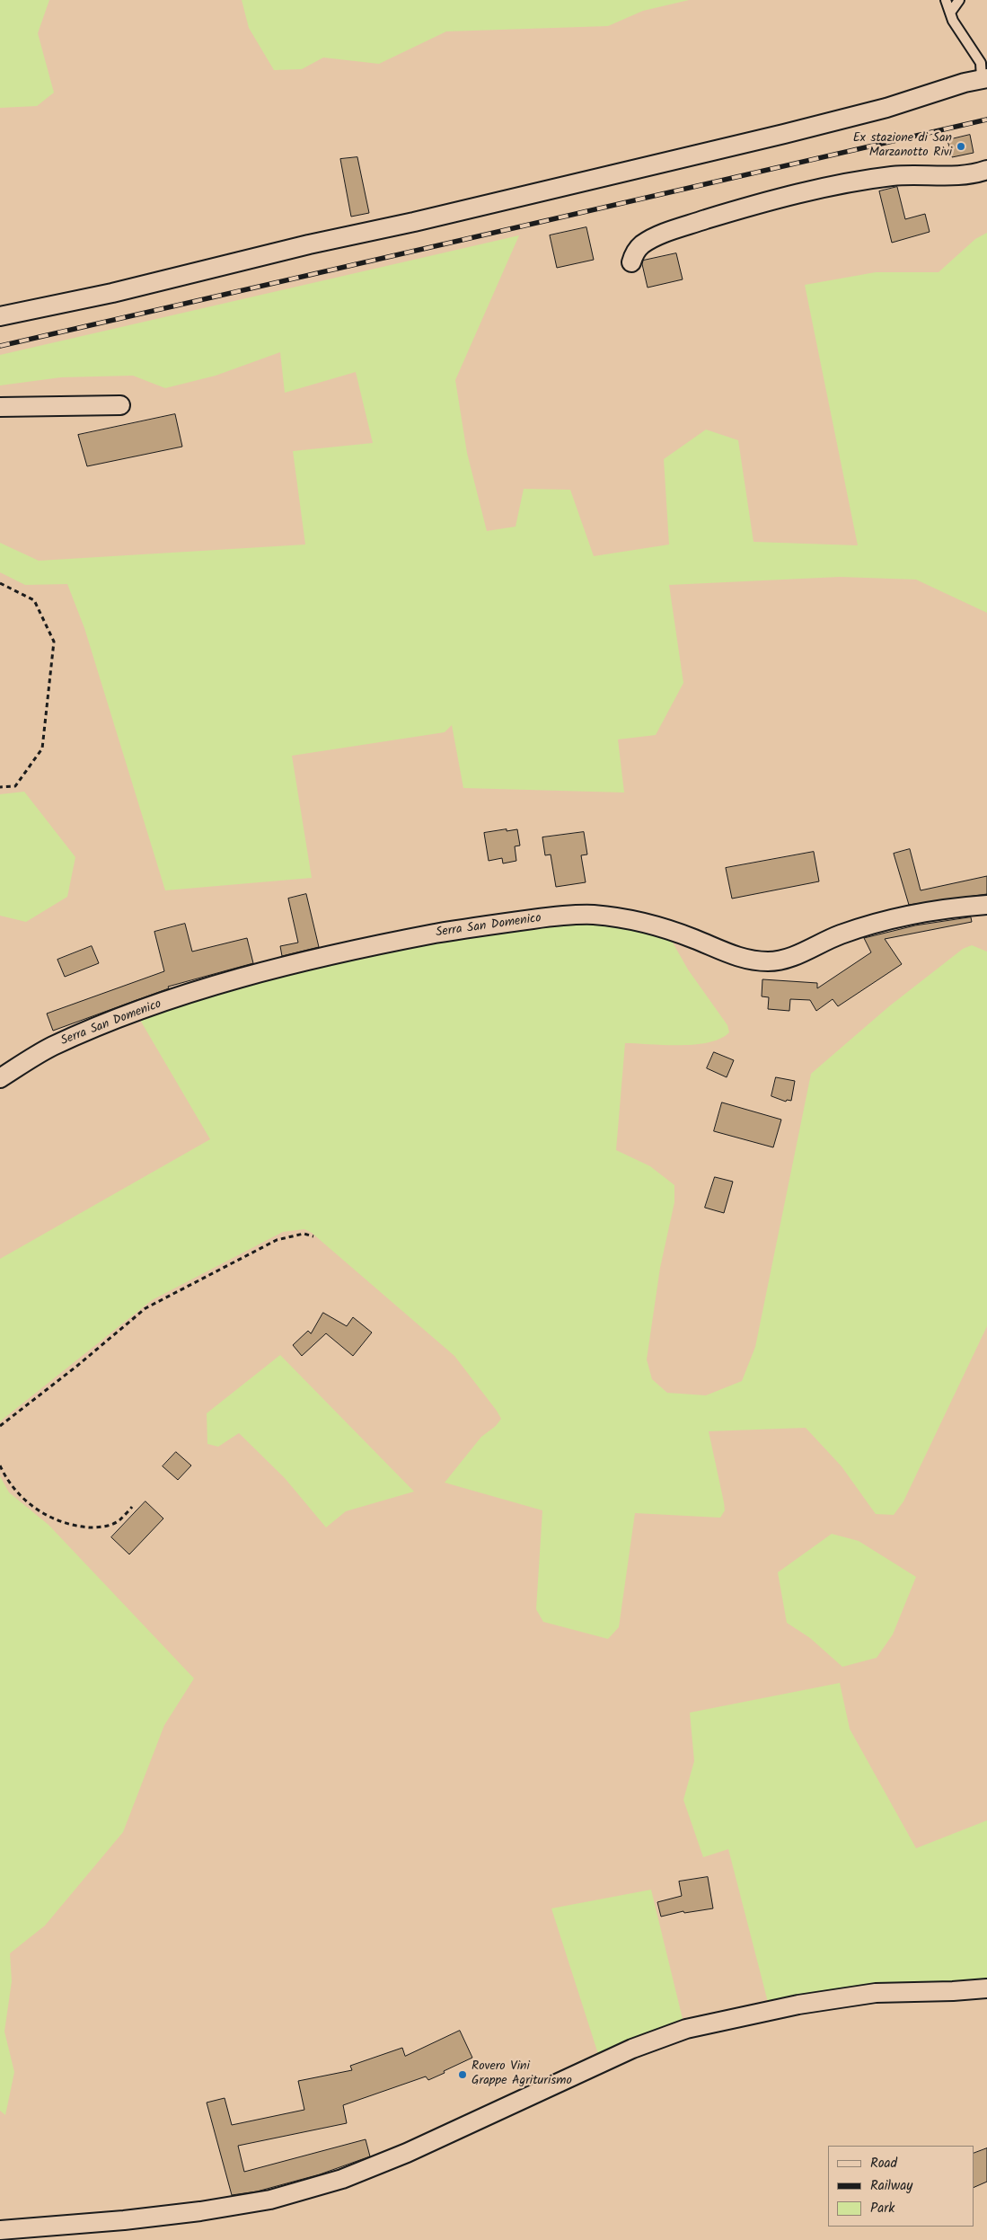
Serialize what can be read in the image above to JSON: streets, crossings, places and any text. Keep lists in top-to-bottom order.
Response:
{
  "streets": {
    "street": ["Serra San Domenico"]
  },
  "places": ["Ex stazione di San Marzanotto Rivi", "Rovero Vini Grappe Agriturismo"],
  "legend": ["Road", "Railway", "Park"]
}
